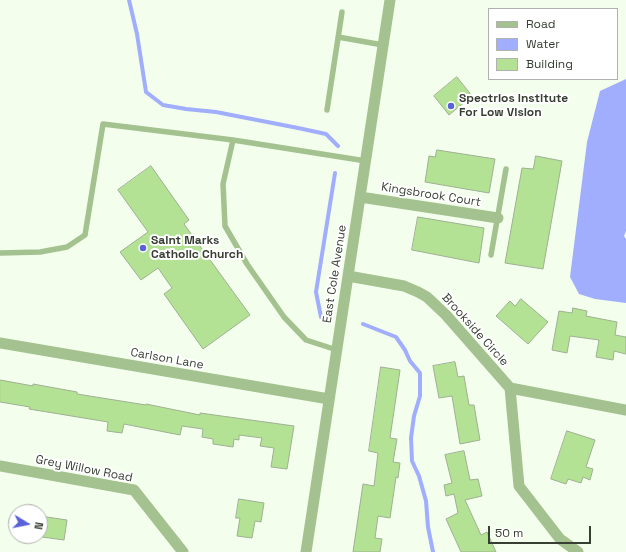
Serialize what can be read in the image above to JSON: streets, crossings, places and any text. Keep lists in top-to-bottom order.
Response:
{
  "streets": {
    "street": [
      "Kingsbrook Court",
      "East Cole Avenue",
      "Brookside Circle",
      "Carlson Lane",
      "Grey Willow Road"
    ]
  },
  "crossings": [
    ["Kingsbrook Court", "East Cole Avenue"],
    ["East Cole Avenue", "Brookside Circle"],
    ["East Cole Avenue", "Carlson Lane"]
  ],
  "places": ["Spectrios Institute For Low Vision", "Saint Marks Catholic Church"],
  "legend": ["Road", "Water", "Building"],
  "scale_bar": "50 m",
  "north": "right"
}
